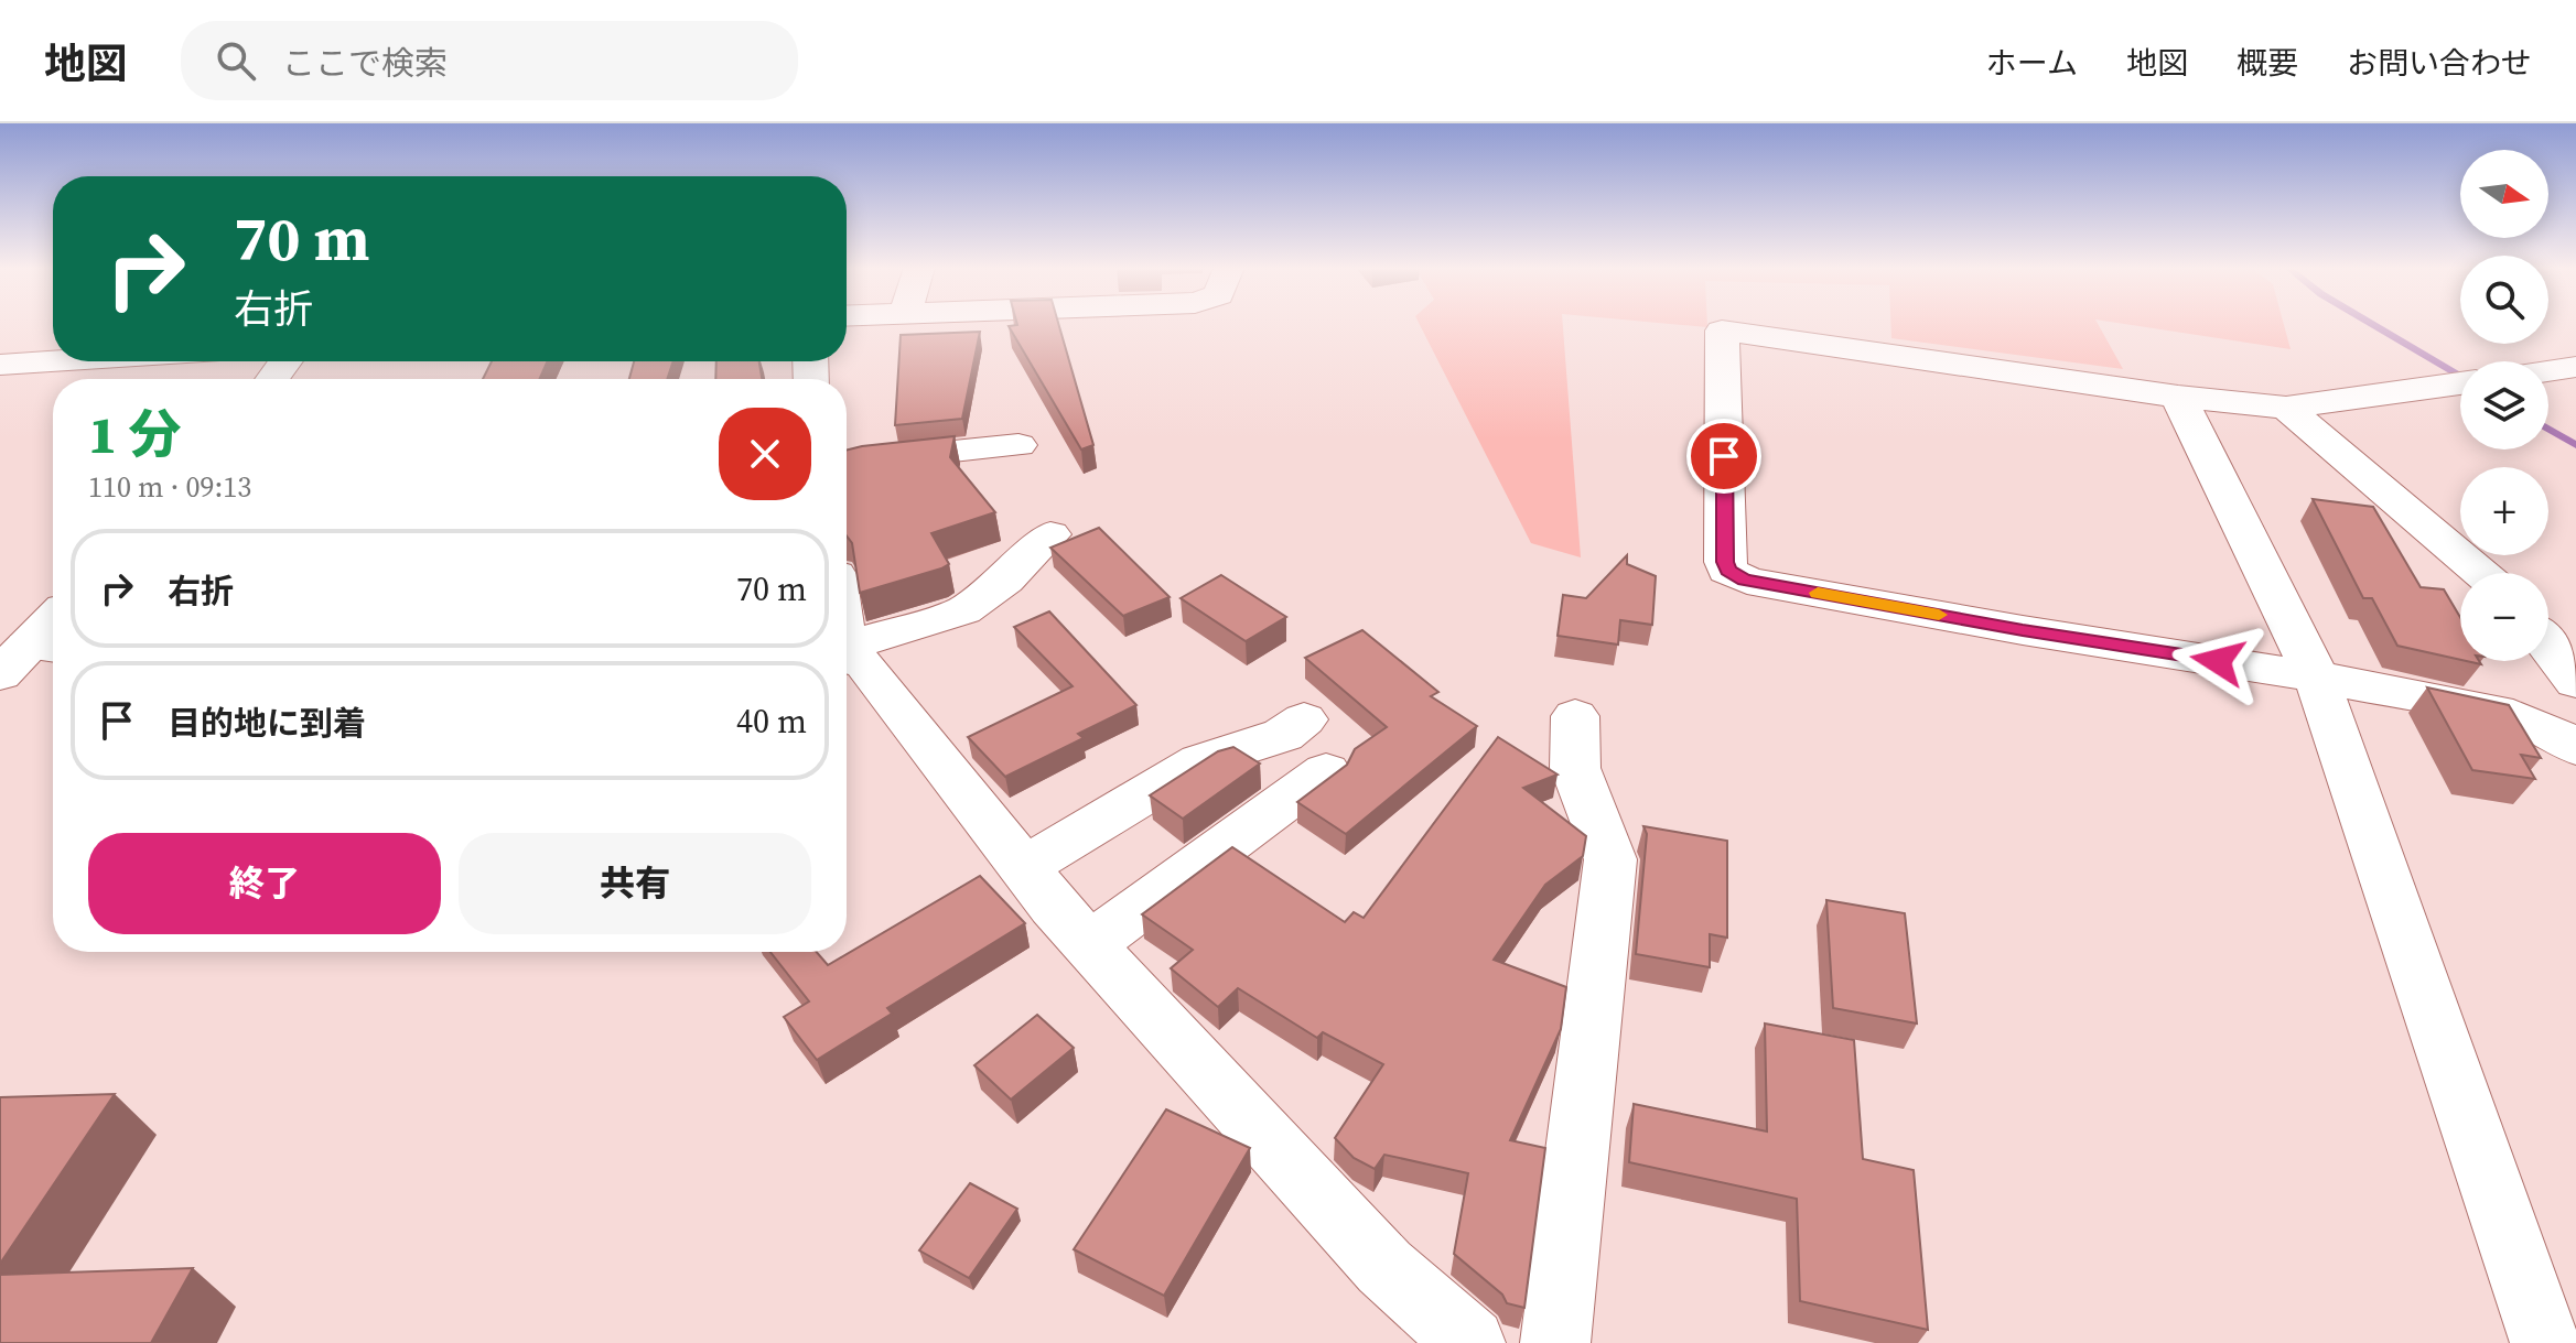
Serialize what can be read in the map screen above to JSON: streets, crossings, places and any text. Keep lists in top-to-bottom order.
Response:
{
  "north": "right",
  "page": {
    "header": "地図",
    "search": "ここで検索",
    "nav": [
      "ホーム",
      "地図",
      "概要",
      "お問い合わせ"
    ],
    "map_buttons": ["+", "−"],
    "turn": ["70 m", "右折"],
    "heading": ["1 分", "110 m · 09:13"],
    "list": [
      {
        "name": "右折",
        "value": "70 m"
      },
      {
        "name": "目的地に到着",
        "value": "40 m"
      }
    ],
    "buttons": ["終了", "共有"]
  }
}
